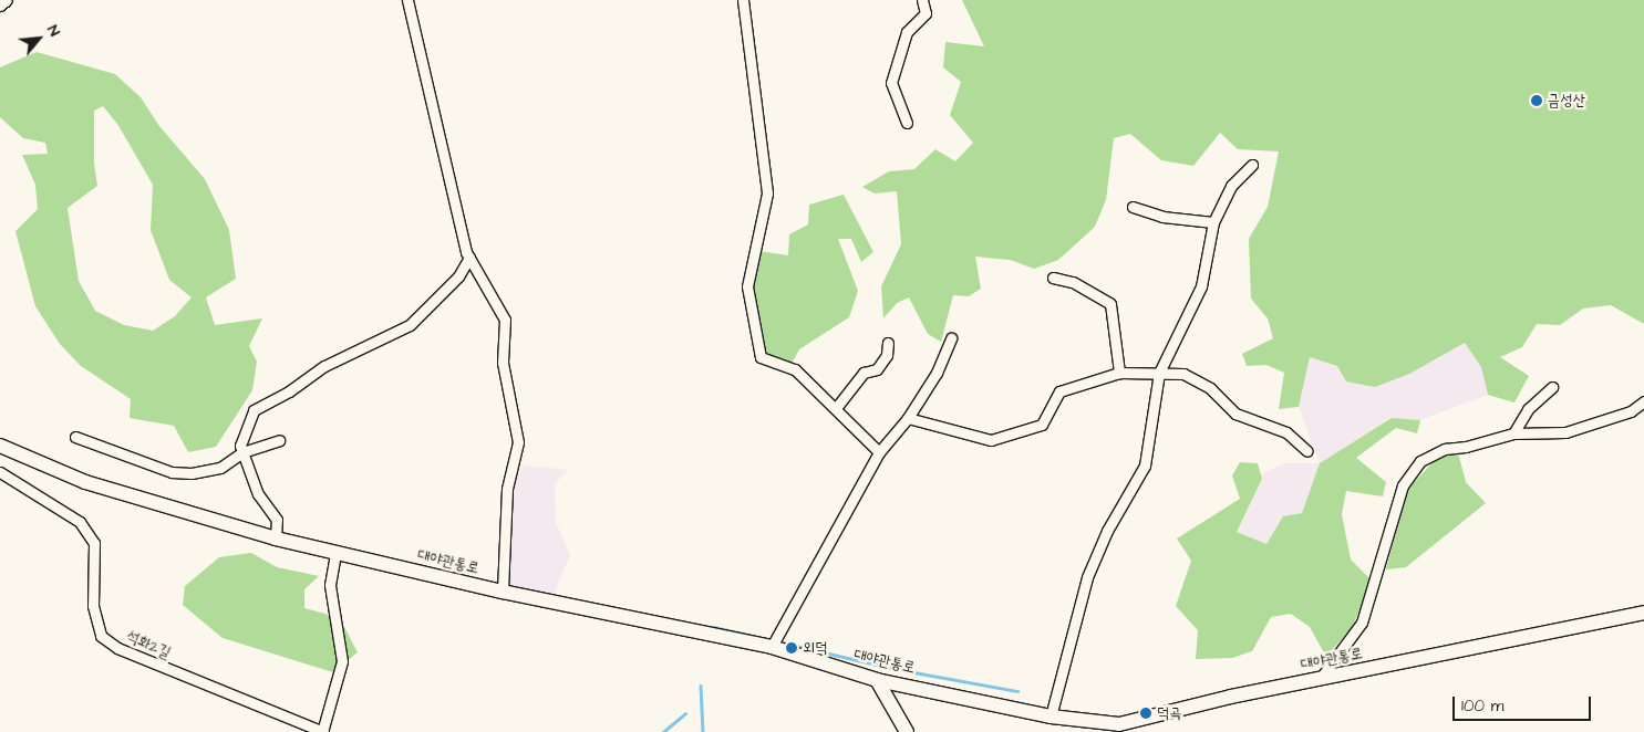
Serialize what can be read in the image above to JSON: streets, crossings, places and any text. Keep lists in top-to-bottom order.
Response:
{
  "streets": {
    "main road": ["대야관통로"],
    "street": ["석화2길"]
  },
  "places": ["금성산", "외덕", "덕곡"],
  "scale_bar": "100 m",
  "north": "top right"
}
